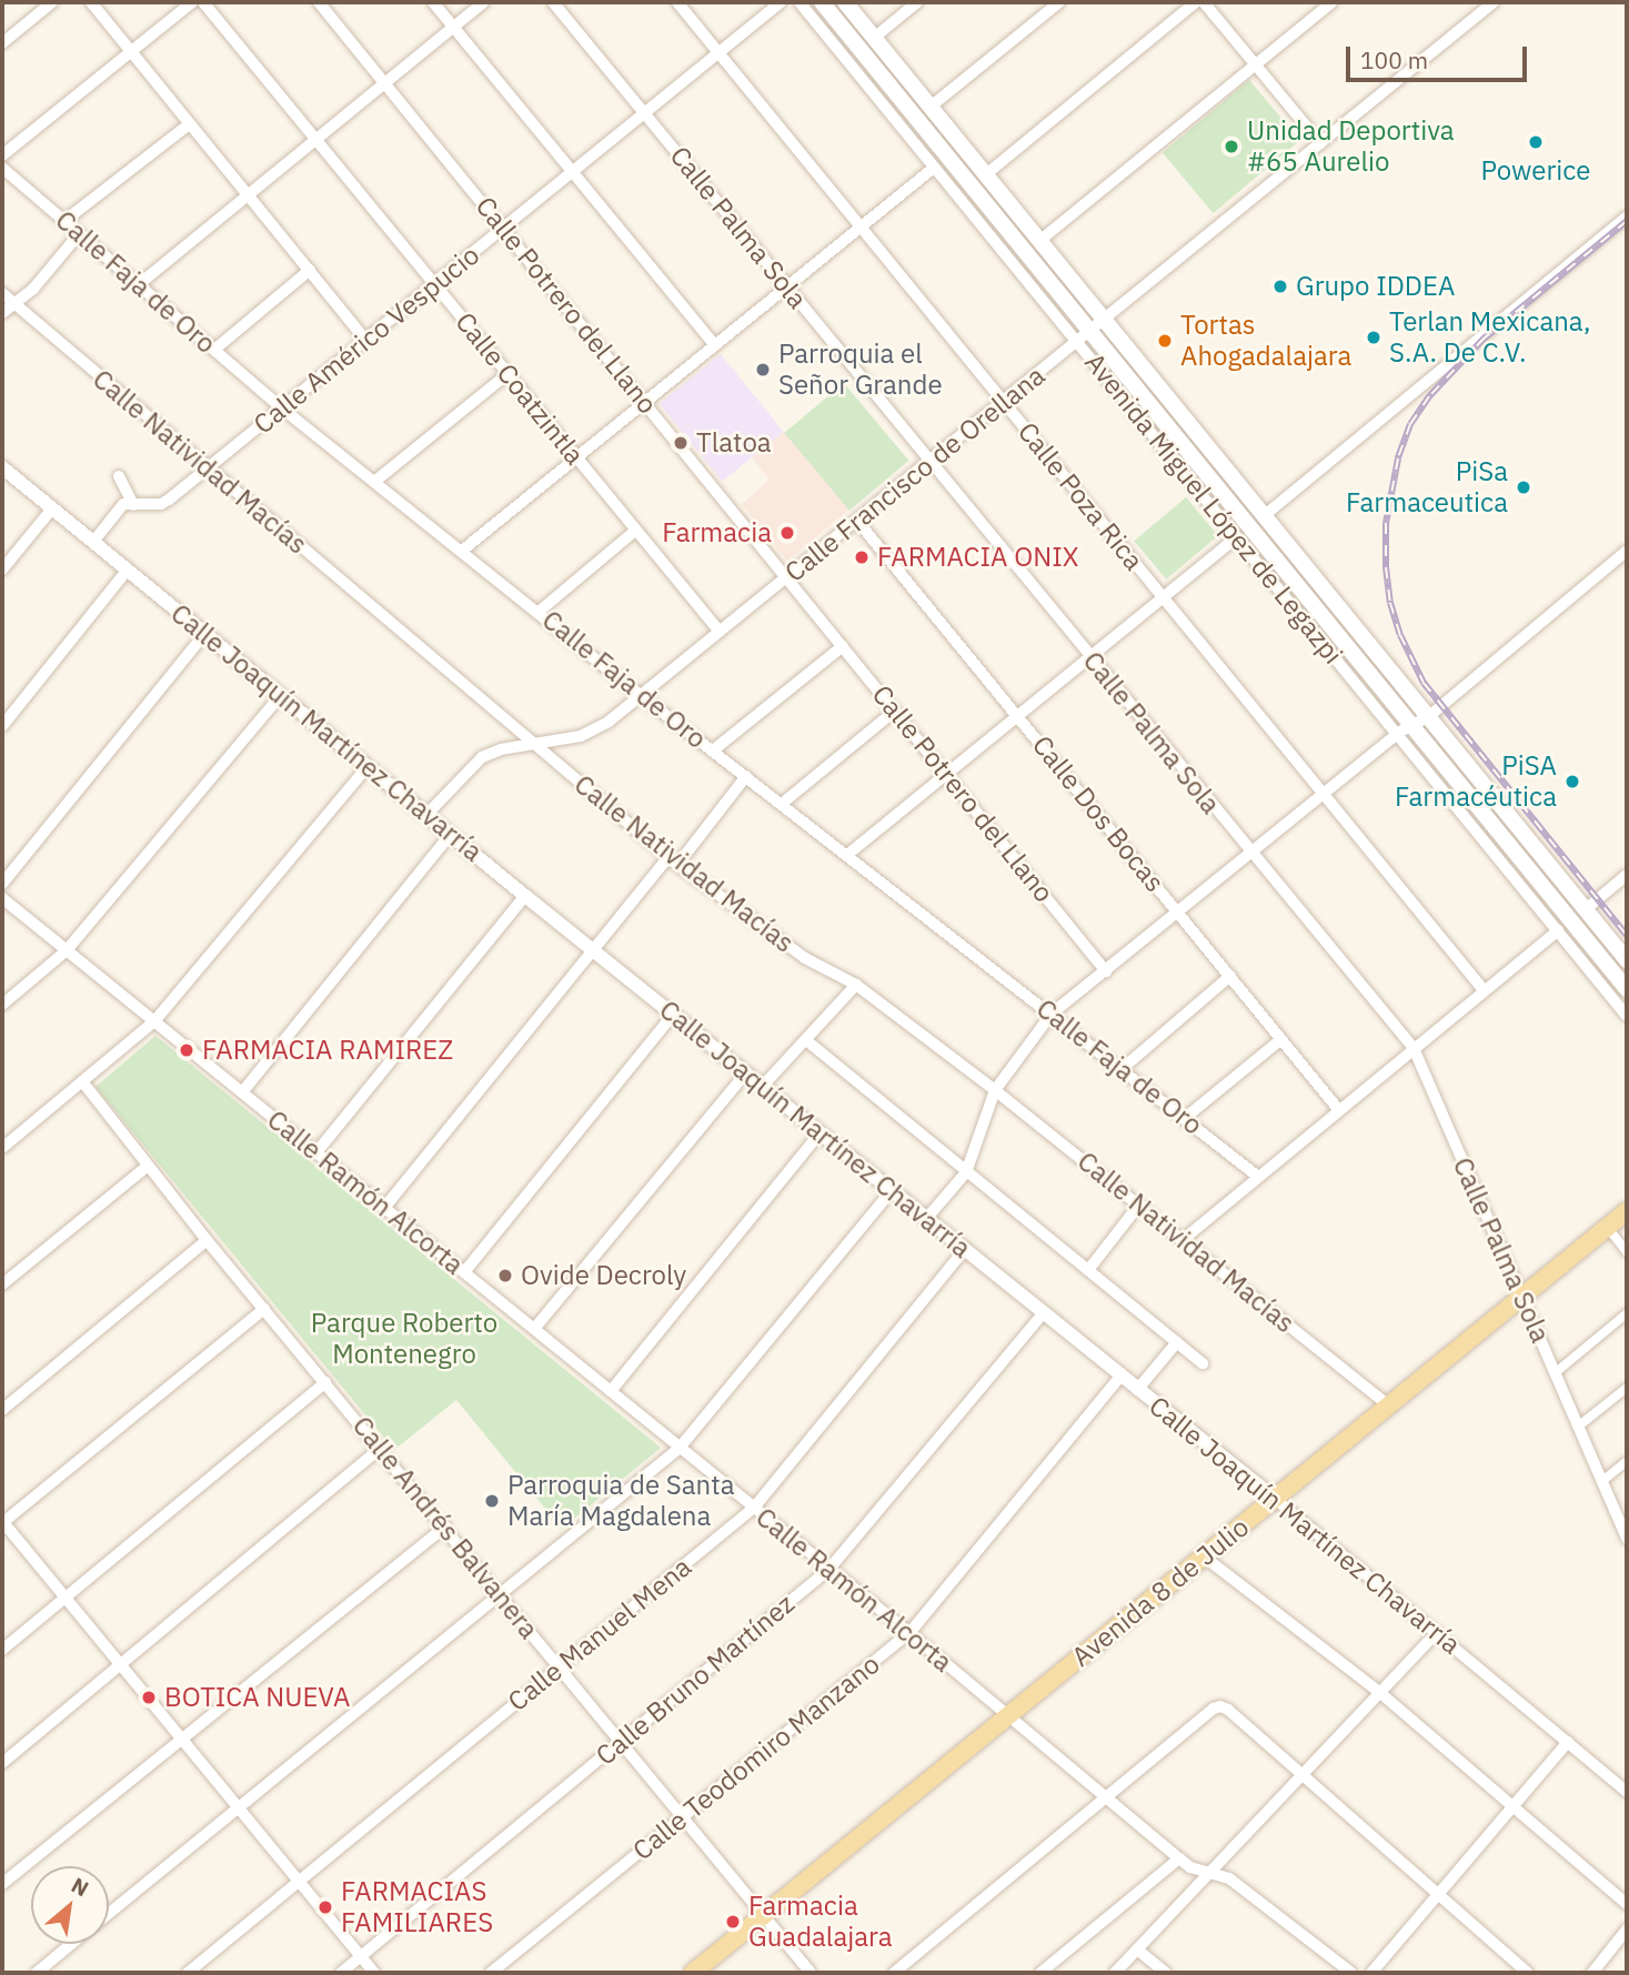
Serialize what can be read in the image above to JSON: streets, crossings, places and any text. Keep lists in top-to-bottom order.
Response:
{
  "streets": {
    "main road": ["Avenida Miguel López de Legazpi", "Avenida 8 de Julio"],
    "street": [
      "Calle Palma Sola",
      "Calle Faja de Oro",
      "Calle Potrero del Llano",
      "Calle Américo Vespucio",
      "Calle Coatzintla",
      "Calle Natividad Macías",
      "Calle Francisco de Orellana",
      "Calle Poza Rica",
      "Calle Joaquín Martínez Chavarría",
      "Calle Dos Bocas",
      "Calle Ramón Alcorta",
      "Calle Andrés Balvanera",
      "Calle Manuel Mena",
      "Calle Bruno Martínez",
      "Calle Teodomiro Manzano"
    ]
  },
  "crossings": [
    ["Calle Palma Sola", "Calle Américo Vespucio"],
    ["Calle Palma Sola", "Calle Francisco de Orellana"],
    ["Calle Palma Sola", "Avenida 8 de Julio"],
    ["Calle Faja de Oro", "Calle Américo Vespucio"],
    ["Calle Faja de Oro", "Calle Francisco de Orellana"],
    ["Calle Potrero del Llano", "Calle Américo Vespucio"],
    ["Calle Potrero del Llano", "Calle Francisco de Orellana"],
    ["Calle Américo Vespucio", "Calle Coatzintla"],
    ["Calle Américo Vespucio", "Calle Natividad Macías"],
    ["Calle Américo Vespucio", "Calle Poza Rica"],
    ["Calle Américo Vespucio", "Calle Joaquín Martínez Chavarría"],
    ["Calle Coatzintla", "Calle Francisco de Orellana"],
    ["Calle Natividad Macías", "Calle Francisco de Orellana"],
    ["Calle Natividad Macías", "Avenida 8 de Julio"],
    ["Calle Francisco de Orellana", "Calle Poza Rica"],
    ["Calle Francisco de Orellana", "Avenida Miguel López de Legazpi"],
    ["Calle Francisco de Orellana", "Calle Joaquín Martínez Chavarría"],
    ["Calle Francisco de Orellana", "Calle Dos Bocas"],
    ["Calle Joaquín Martínez Chavarría", "Avenida 8 de Julio"],
    ["Calle Joaquín Martínez Chavarría", "Calle Manuel Mena"],
    ["Calle Joaquín Martínez Chavarría", "Calle Bruno Martínez"],
    ["Calle Joaquín Martínez Chavarría", "Calle Teodomiro Manzano"],
    ["Calle Ramón Alcorta", "Avenida 8 de Julio"],
    ["Calle Ramón Alcorta", "Calle Manuel Mena"],
    ["Calle Ramón Alcorta", "Calle Bruno Martínez"],
    ["Calle Ramón Alcorta", "Calle Teodomiro Manzano"],
    ["Calle Andrés Balvanera", "Avenida 8 de Julio"],
    ["Calle Andrés Balvanera", "Calle Manuel Mena"],
    ["Calle Andrés Balvanera", "Calle Bruno Martínez"],
    ["Calle Andrés Balvanera", "Calle Teodomiro Manzano"]
  ],
  "parks": ["Parque Roberto Montenegro"],
  "places": [
    "Powerice",
    "Unidad Deportiva #65 Aurelio",
    "Grupo IDDEA",
    "Terlan Mexicana, S.A. De C.V.",
    "Tortas Ahogadalajara",
    "Parroquia el Señor Grande",
    "Tlatoa",
    "PiSa Farmaceutica",
    "Farmacia",
    "FARMACIA ONIX",
    "PiSA Farmacéutica",
    "FARMACIA RAMIREZ",
    "Ovide Decroly",
    "Parroquia de Santa María Magdalena",
    "BOTICA NUEVA",
    "FARMACIAS FAMILIARES",
    "Farmacia Guadalajara"
  ],
  "scale_bar": "100 m",
  "north": "top right"
}
